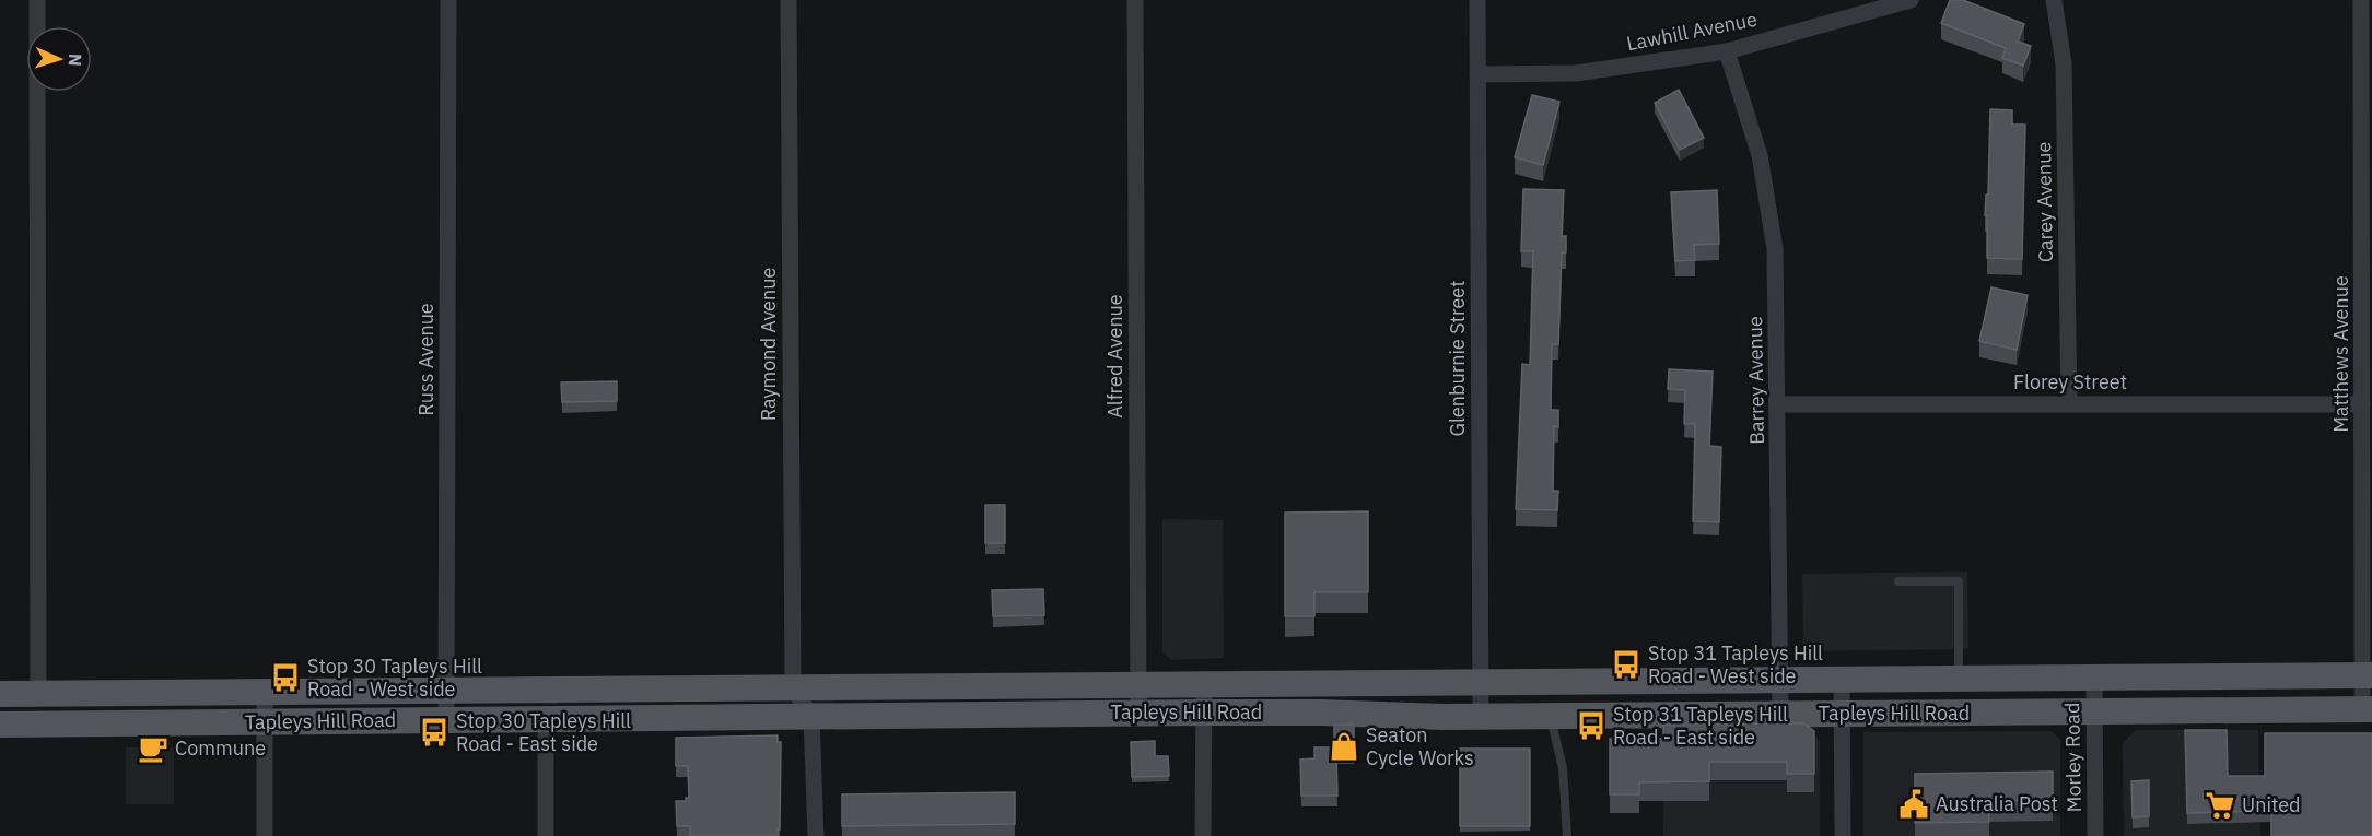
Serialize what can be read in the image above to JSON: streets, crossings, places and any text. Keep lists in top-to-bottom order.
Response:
{
  "streets": {
    "main road": ["Tapleys Hill Road"],
    "street": [
      "Lawhill Avenue",
      "Carey Avenue",
      "Raymond Avenue",
      "Matthews Avenue",
      "Alfred Avenue",
      "Glenburnie Street",
      "Russ Avenue",
      "Barrey Avenue",
      "Florey Street",
      "Morley Road"
    ]
  },
  "crossings": [
    ["Lawhill Avenue", "Glenburnie Street"],
    ["Lawhill Avenue", "Barrey Avenue"],
    ["Carey Avenue", "Florey Street"],
    ["Raymond Avenue", "Tapleys Hill Road"],
    ["Matthews Avenue", "Florey Street"],
    ["Matthews Avenue", "Tapleys Hill Road"],
    ["Alfred Avenue", "Tapleys Hill Road"],
    ["Glenburnie Street", "Tapleys Hill Road"],
    ["Russ Avenue", "Tapleys Hill Road"],
    ["Barrey Avenue", "Florey Street"],
    ["Barrey Avenue", "Tapleys Hill Road"],
    ["Tapleys Hill Road", "Morley Road"]
  ],
  "places": {
    "bus stop": [
      "Stop 31 Tapleys Hill Road - West side",
      "Stop 30 Tapleys Hill Road - West side",
      "Stop 31 Tapleys Hill Road - East side",
      "Stop 30 Tapleys Hill Road - East side"
    ],
    "shop": ["Seaton Cycle Works"],
    "cafe": ["Commune"],
    "public building": ["Australia Post"],
    "supermarket": ["United"]
  },
  "north": "right"
}
